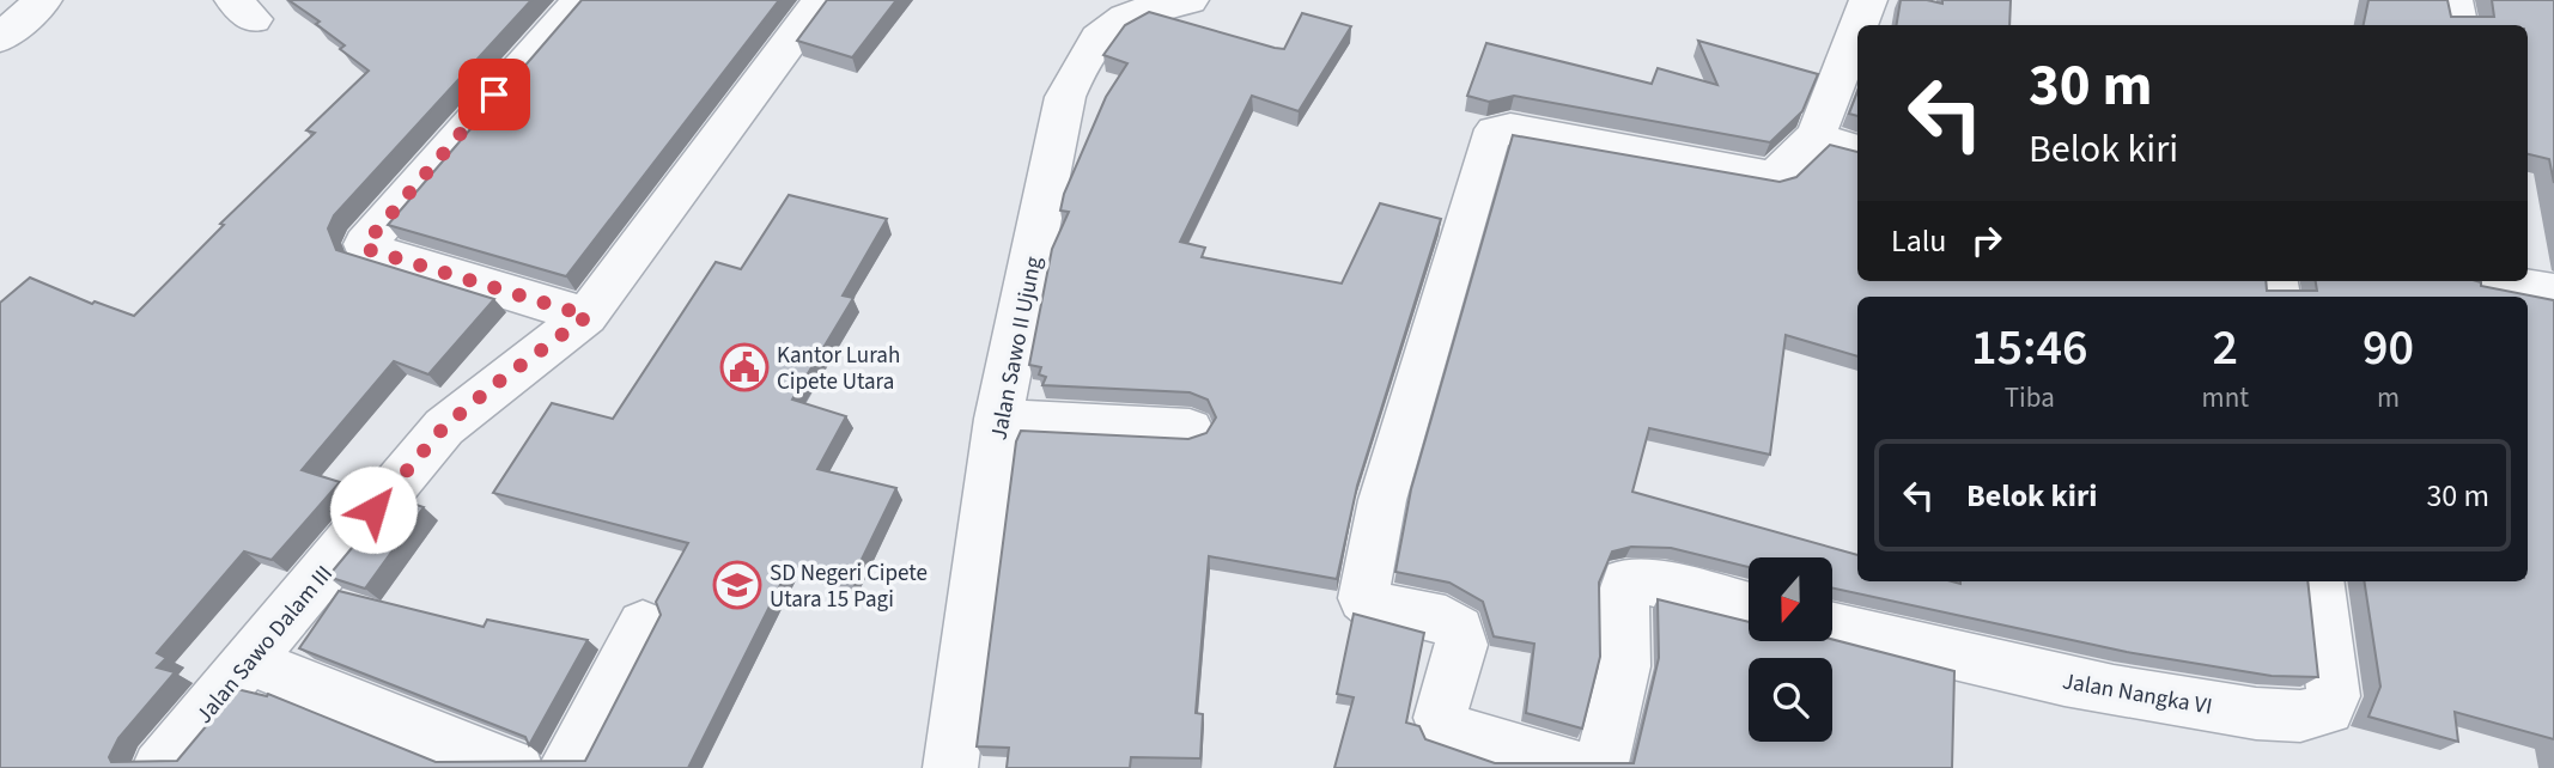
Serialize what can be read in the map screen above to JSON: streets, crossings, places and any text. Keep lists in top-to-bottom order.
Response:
{
  "streets": {
    "street": ["Jalan Sawo II Ujung", "Jalan Sawo Dalam III", "Jalan Nangka VI"]
  },
  "places": {
    "public building": ["Kantor Lurah Cipete Utara"],
    "school or university": ["SD Negeri Cipete Utara 15 Pagi"]
  },
  "north": "bottom",
  "page": {
    "turn": ["30 m", "Belok kiri"],
    "then": "Lalu",
    "eta": [
      "15:46",
      "Tiba",
      "2",
      "mnt",
      "90",
      "m"
    ],
    "list": [
      {
        "name": "Belok kiri",
        "value": "30 m"
      }
    ]
  }
}
